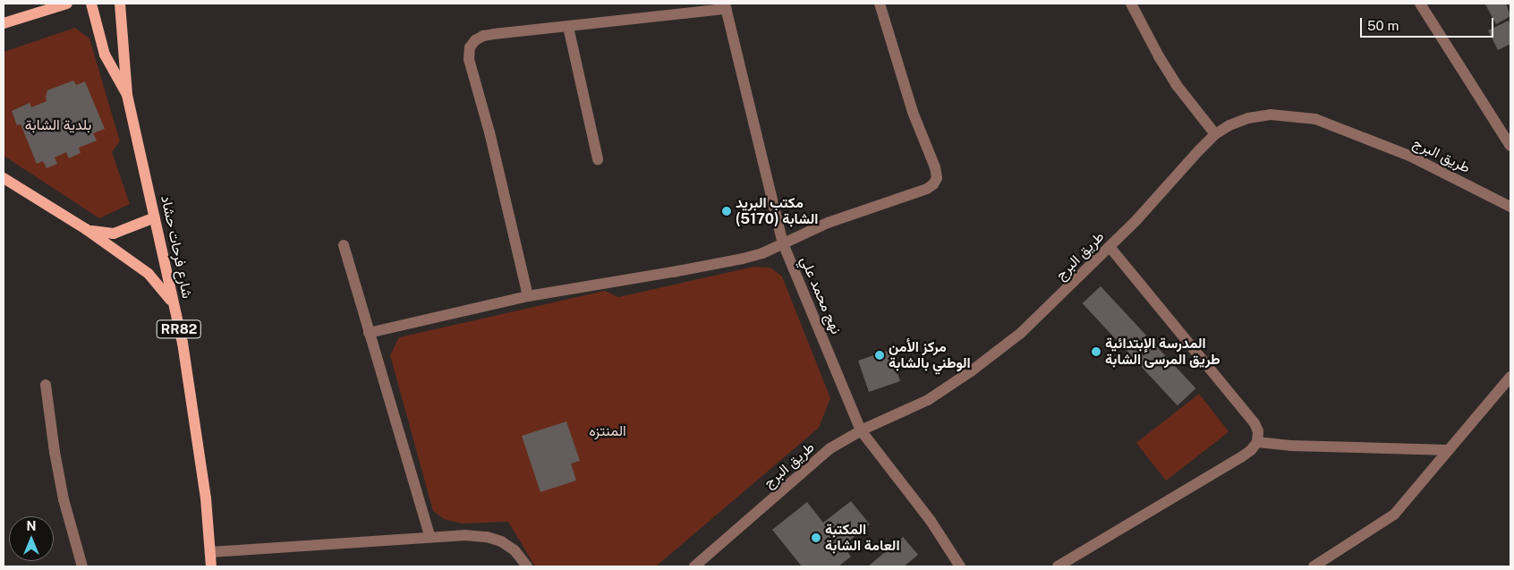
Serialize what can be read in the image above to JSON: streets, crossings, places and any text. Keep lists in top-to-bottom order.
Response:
{
  "streets": {
    "main road": ["شارع فرحات حشاد", "RR82"],
    "street": ["طريق البرج", "نهج محمد علي"]
  },
  "crossings": [
    ["طريق البرج", "نهج محمد علي"]
  ],
  "parks": ["بلدية الشابة", "المنتزه"],
  "places": [
    "مكتب البريد الشابة (5170)",
    "المدرسة الإبتدائية طريق المرسى الشابة",
    "مركز الأمن الوطني بالشابة",
    "المكتبة العامة الشابة"
  ],
  "scale_bar": "50 m",
  "north": "top"
}
